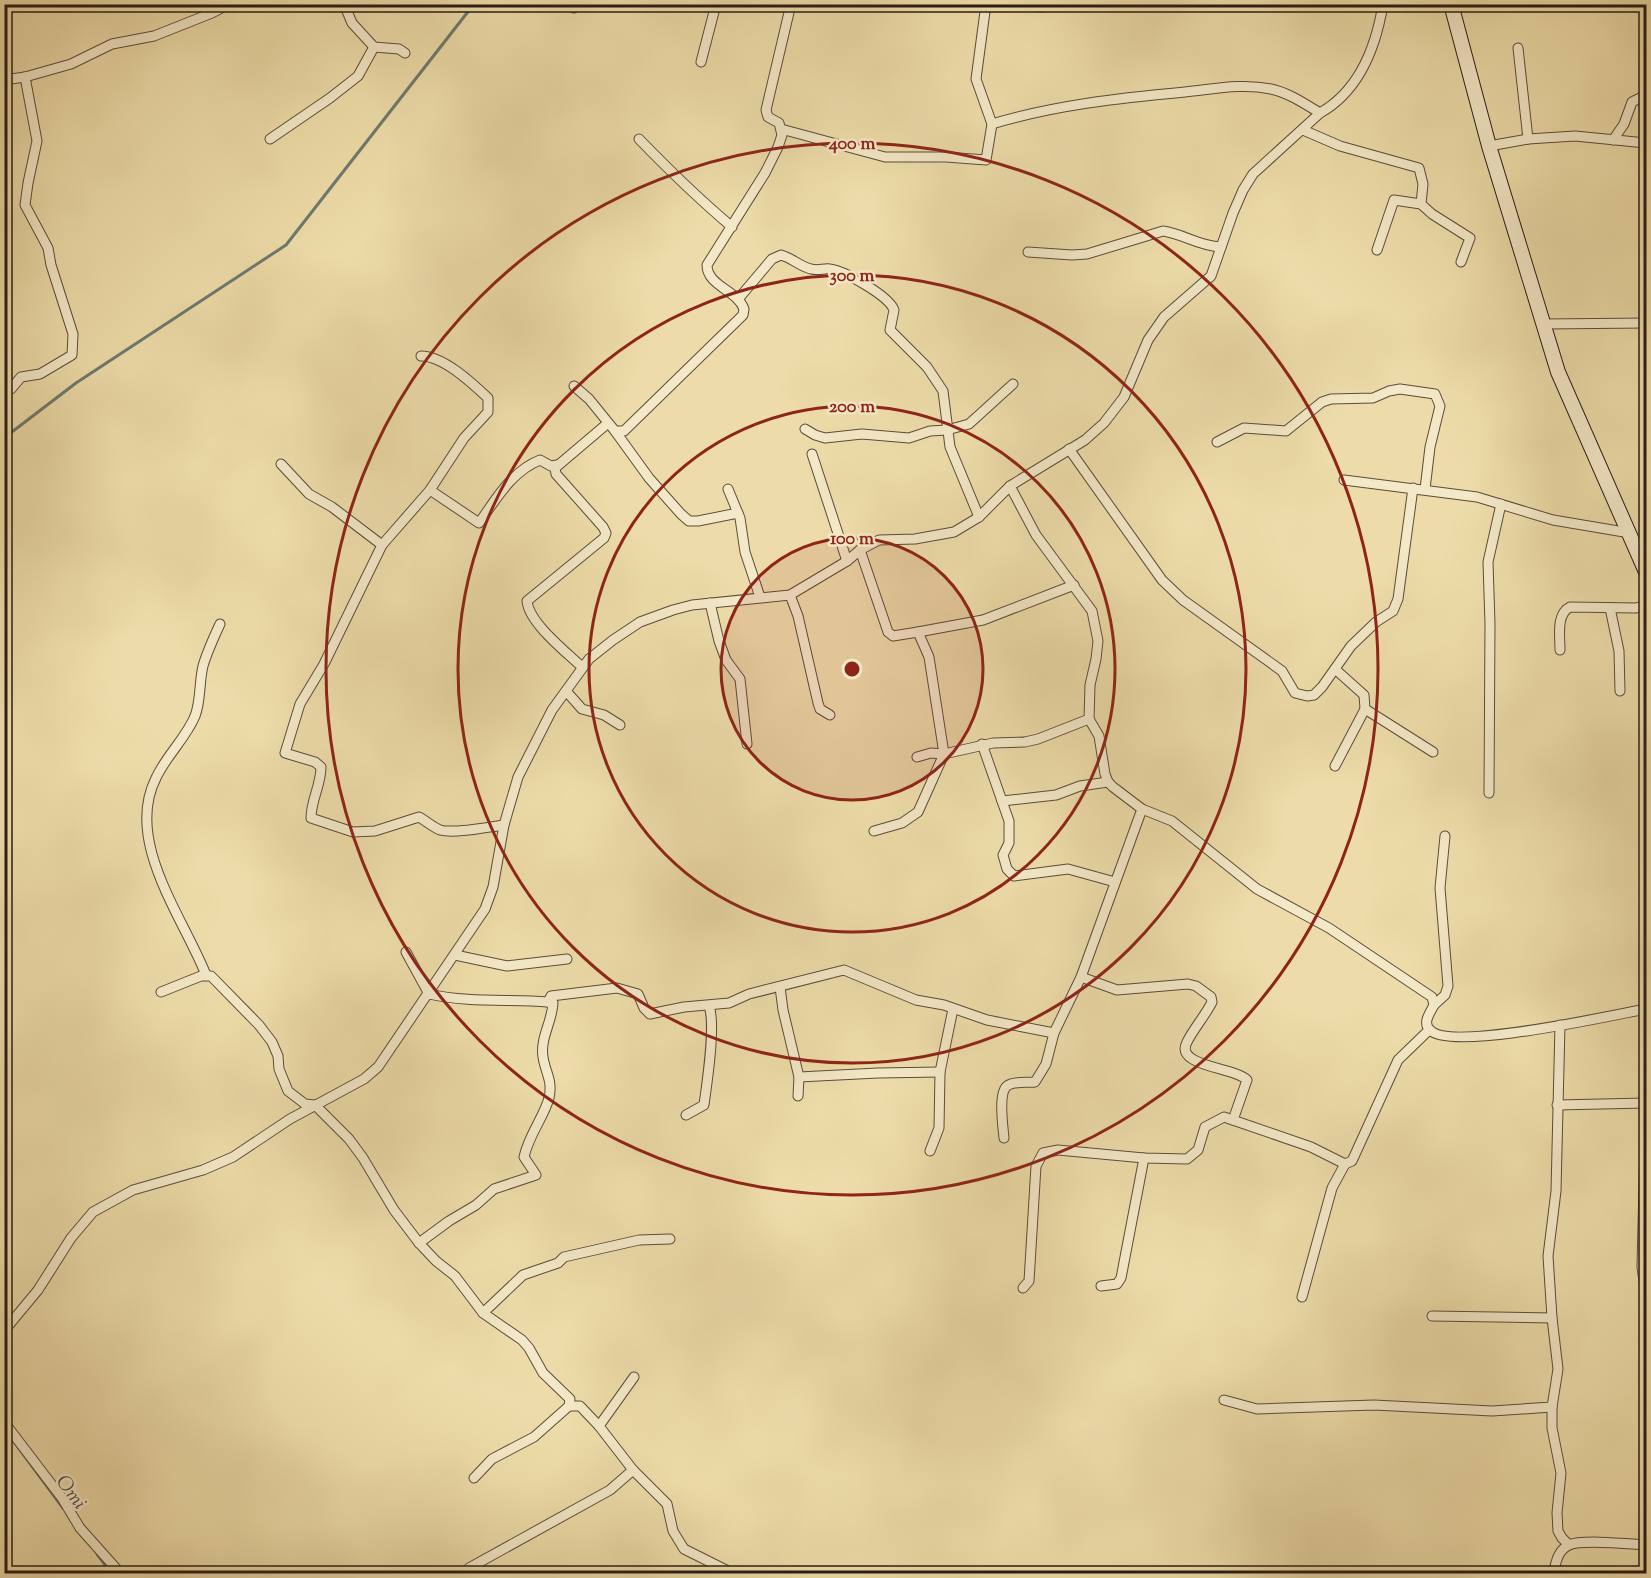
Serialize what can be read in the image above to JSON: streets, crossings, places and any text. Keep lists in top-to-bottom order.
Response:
{
  "water": ["Omi"],
  "rings": [
    "400 m",
    "300 m",
    "200 m",
    "100 m"
  ]
}
